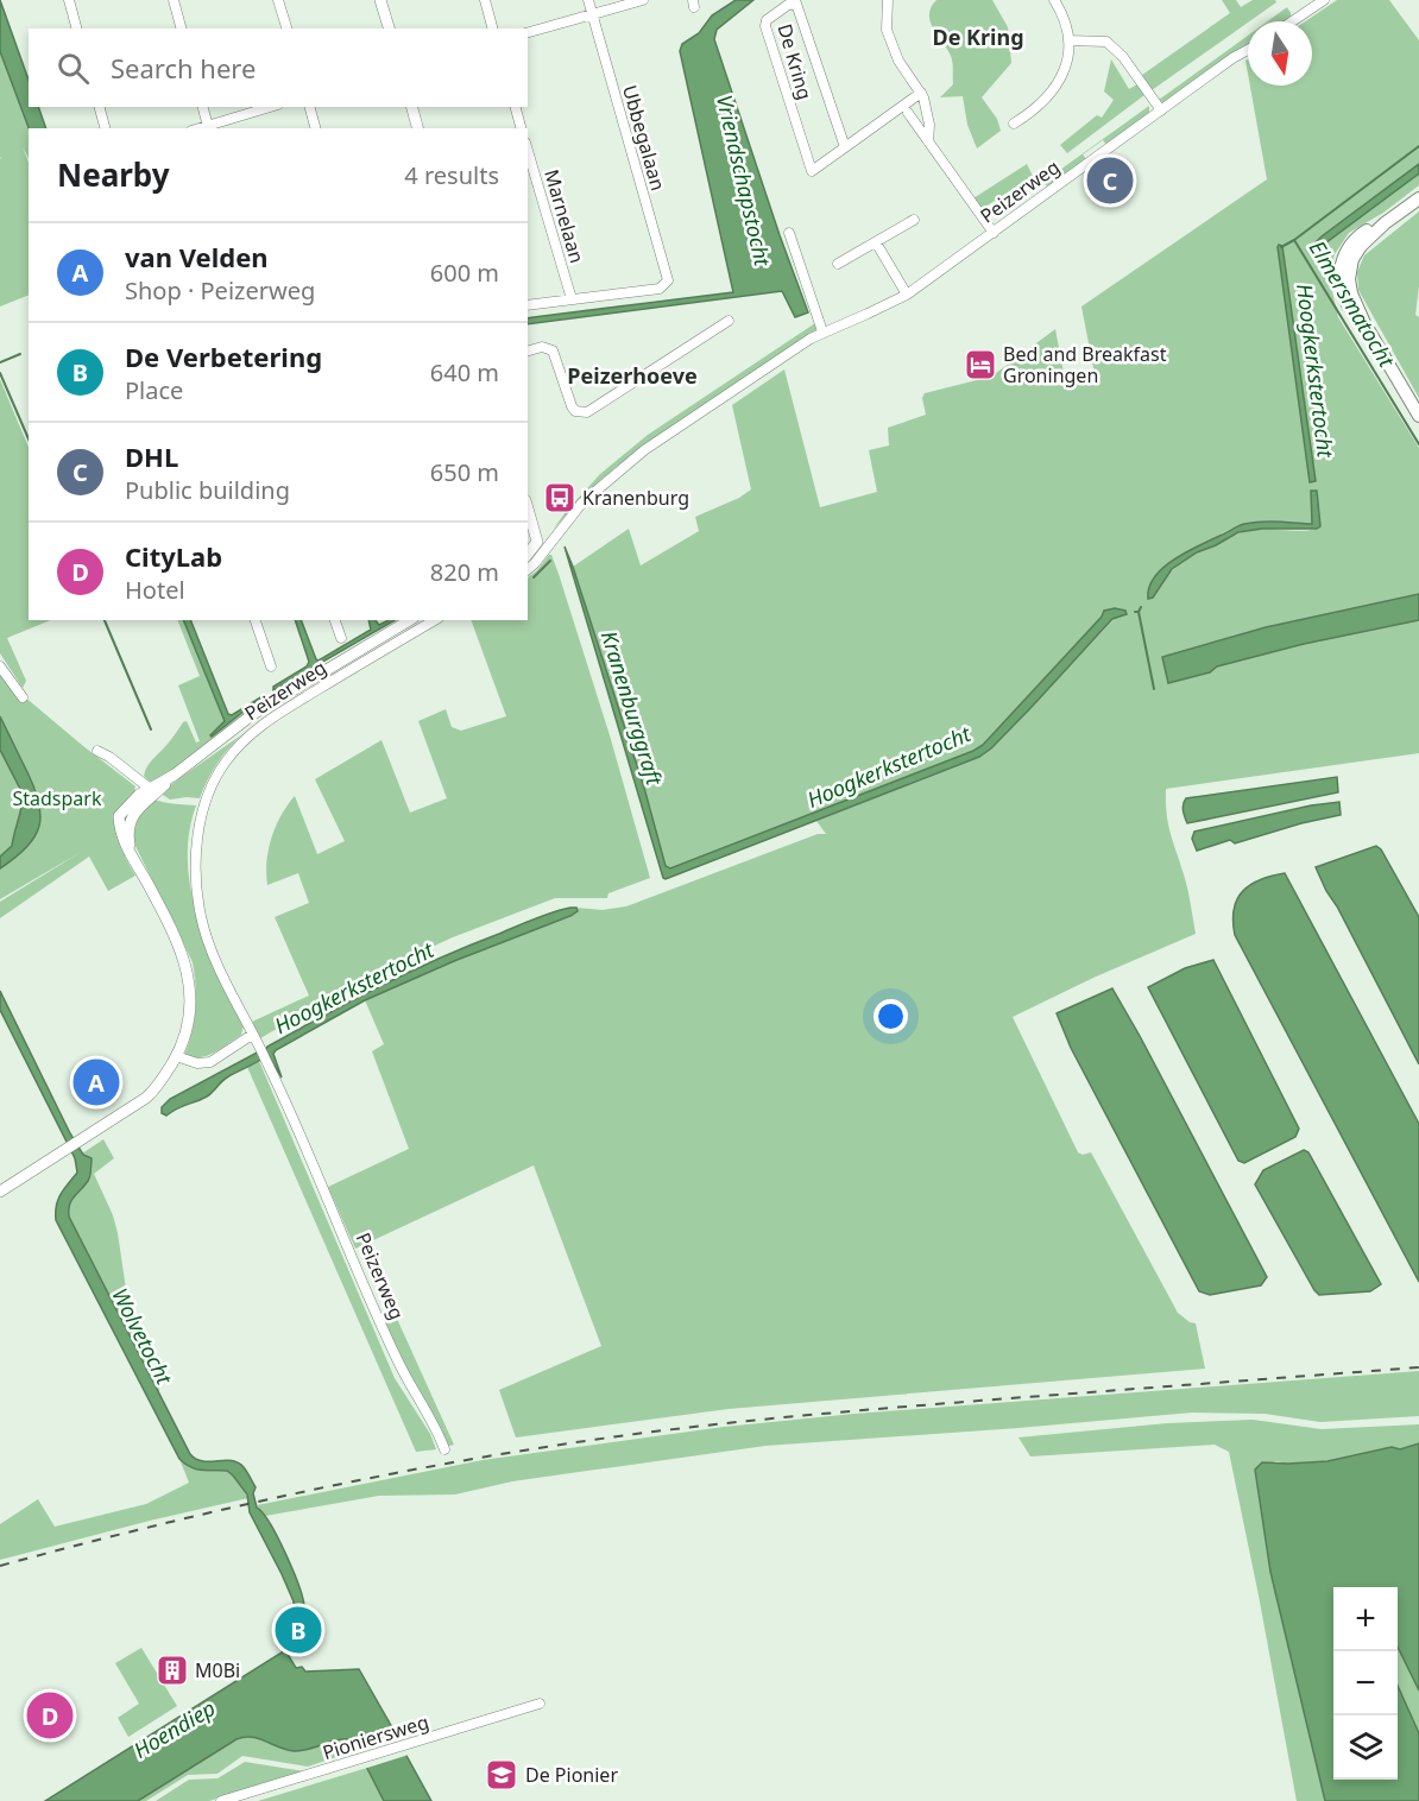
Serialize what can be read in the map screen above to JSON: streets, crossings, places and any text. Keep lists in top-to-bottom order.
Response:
{
  "streets": {
    "street": [
      "De Kring",
      "Ubbegalaan",
      "Peizerweg",
      "Marnelaan",
      "Pioniersweg"
    ]
  },
  "crossings": [
    ["Ubbegalaan", "Marnelaan"]
  ],
  "districts": ["De Kring", "Peizerhoeve"],
  "water": [
    "Vriendschapstocht",
    "Elmersmatocht",
    "Hoogkerkstertocht",
    "Kranenburggraft",
    "Wolvetocht",
    "Hoendiep"
  ],
  "parks": ["Stadspark"],
  "places": {
    "hotel": ["Bed and Breakfast Groningen"],
    "bus stop": ["Kranenburg"],
    "building": ["M0Bi"],
    "school or university": ["De Pionier"]
  },
  "north": "bottom",
  "page": {
    "search": "Search here",
    "heading": ["Nearby", "4 results"],
    "pins": [
      "C",
      "A",
      "B",
      "D"
    ],
    "list": [
      {
        "mark": "A",
        "name": "van Velden",
        "note": "Shop · Peizerweg",
        "value": "600 m"
      },
      {
        "mark": "B",
        "name": "De Verbetering",
        "note": "Place",
        "value": "640 m"
      },
      {
        "mark": "C",
        "name": "DHL",
        "note": "Public building",
        "value": "650 m"
      },
      {
        "mark": "D",
        "name": "CityLab",
        "note": "Hotel",
        "value": "820 m"
      }
    ],
    "map_buttons": ["+", "−"]
  }
}
